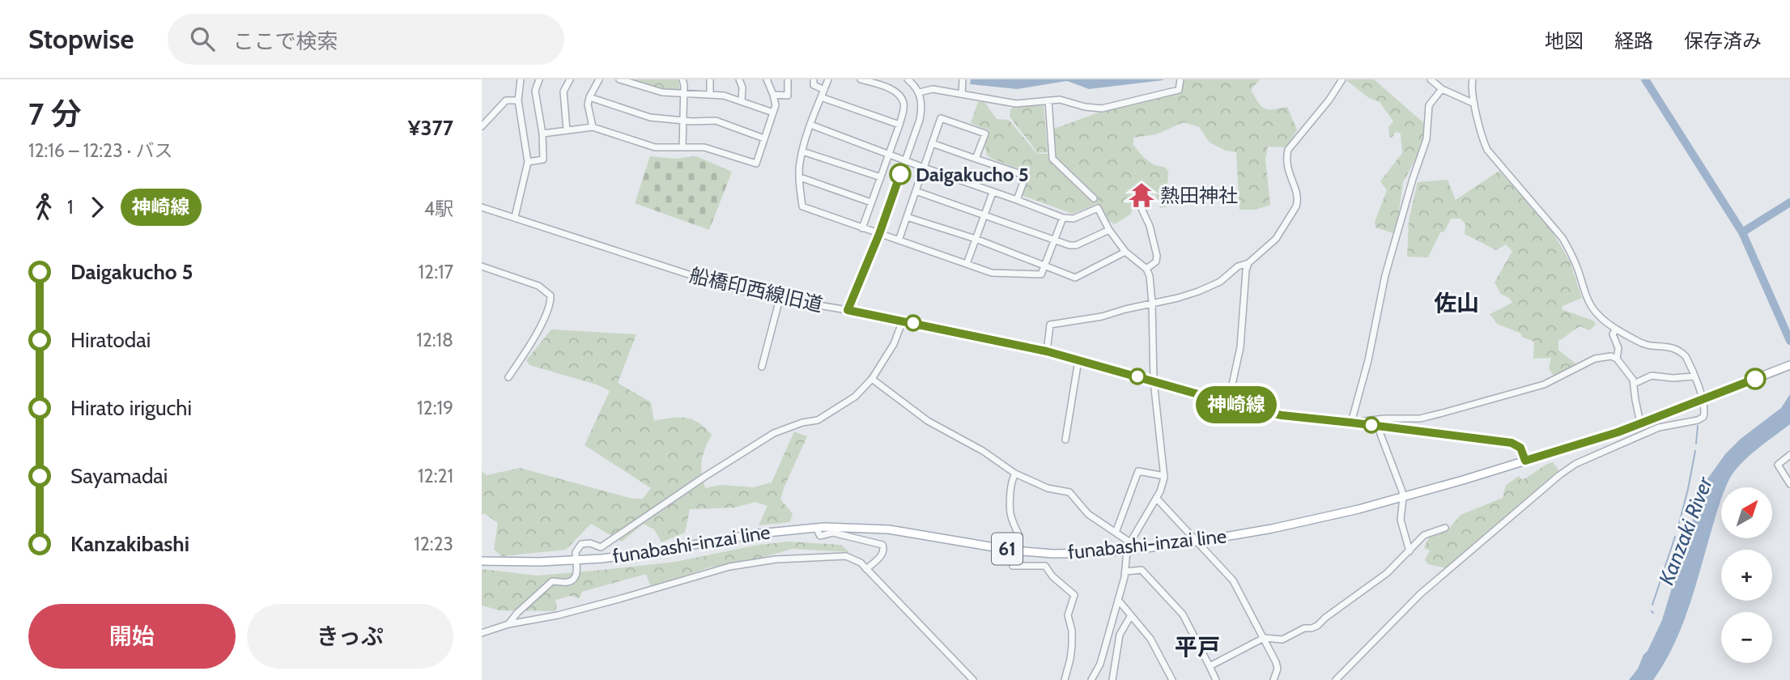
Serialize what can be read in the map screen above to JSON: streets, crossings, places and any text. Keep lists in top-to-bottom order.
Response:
{
  "streets": {
    "main road": ["funabashi-inzai line", "61"],
    "street": ["船橋印西線旧道"]
  },
  "crossings": [
    ["船橋印西線旧道", "funabashi-inzai line"]
  ],
  "districts": ["佐山", "平戸"],
  "water": ["Kanzaki River"],
  "places": {
    "other": ["Daigakucho 5"],
    "temple": ["熱田神社"]
  },
  "lines": ["bus line 神崎線"],
  "north": "top right",
  "page": {
    "header": "Stopwise",
    "search": "ここで検索",
    "nav": ["地図", "経路", "保存済み"],
    "heading": ["7 分", "12:16 – 12:23 · バス", "¥377"],
    "on_map": "神崎線",
    "legs": ["1", "神崎線", "4駅"],
    "list": [
      {
        "name": "Daigakucho 5",
        "value": "12:17"
      },
      {
        "name": "Hiratodai",
        "value": "12:18"
      },
      {
        "name": "Hirato iriguchi",
        "value": "12:19"
      },
      {
        "name": "Sayamadai",
        "value": "12:21"
      },
      {
        "name": "Kanzakibashi",
        "value": "12:23"
      }
    ],
    "map_buttons": ["+", "−"],
    "buttons": ["開始", "きっぷ"]
  }
}
